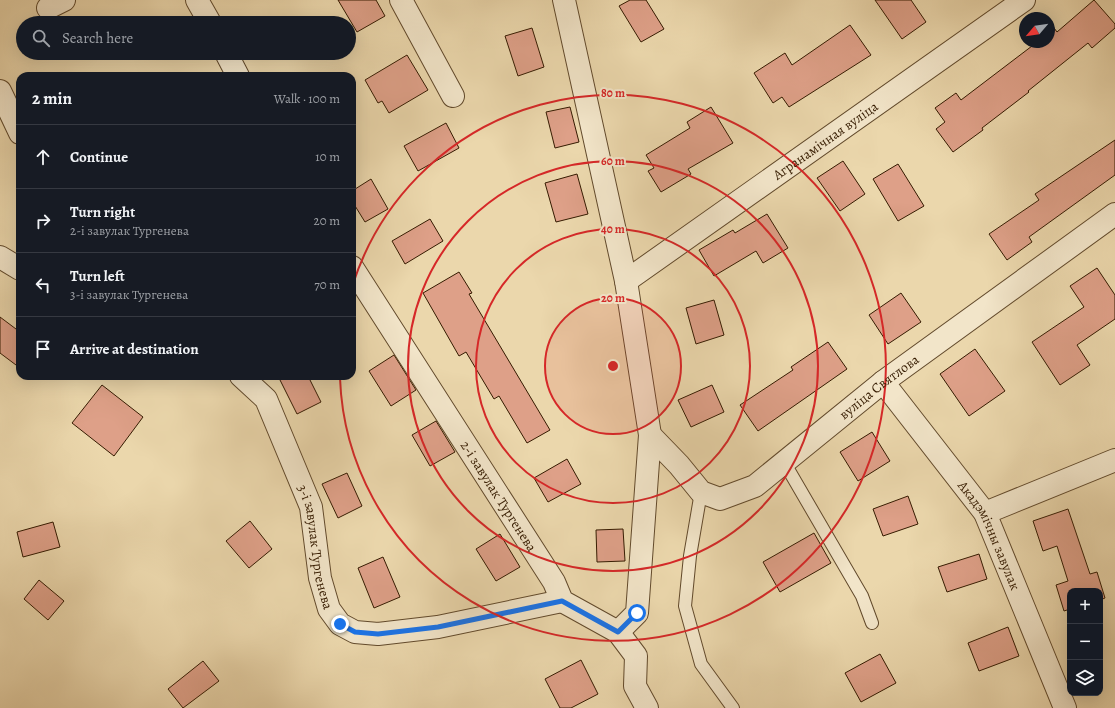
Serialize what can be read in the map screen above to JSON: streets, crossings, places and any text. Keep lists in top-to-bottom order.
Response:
{
  "streets": {
    "street": [
      "Агранамічная вуліца",
      "вуліца Святлова",
      "2-і завулак Тургенева",
      "Акадэмічны завулак",
      "3-і завулак Тургенева"
    ]
  },
  "crossings": [
    ["вуліца Святлова", "Акадэмічны завулак"],
    ["2-і завулак Тургенева", "3-і завулак Тургенева"]
  ],
  "north": "bottom left",
  "page": {
    "search": "Search here",
    "heading": ["2 min", "Walk · 100 m"],
    "list": [
      ["Continue", "10 m"],
      ["Turn right", "2-і завулак Тургенева", "20 m"],
      ["Turn left", "3-і завулак Тургенева", "70 m"],
      "Arrive at destination"
    ],
    "map_buttons": ["+", "−"]
  },
  "rings": [
    "80 m",
    "60 m",
    "40 m",
    "20 m"
  ]
}
